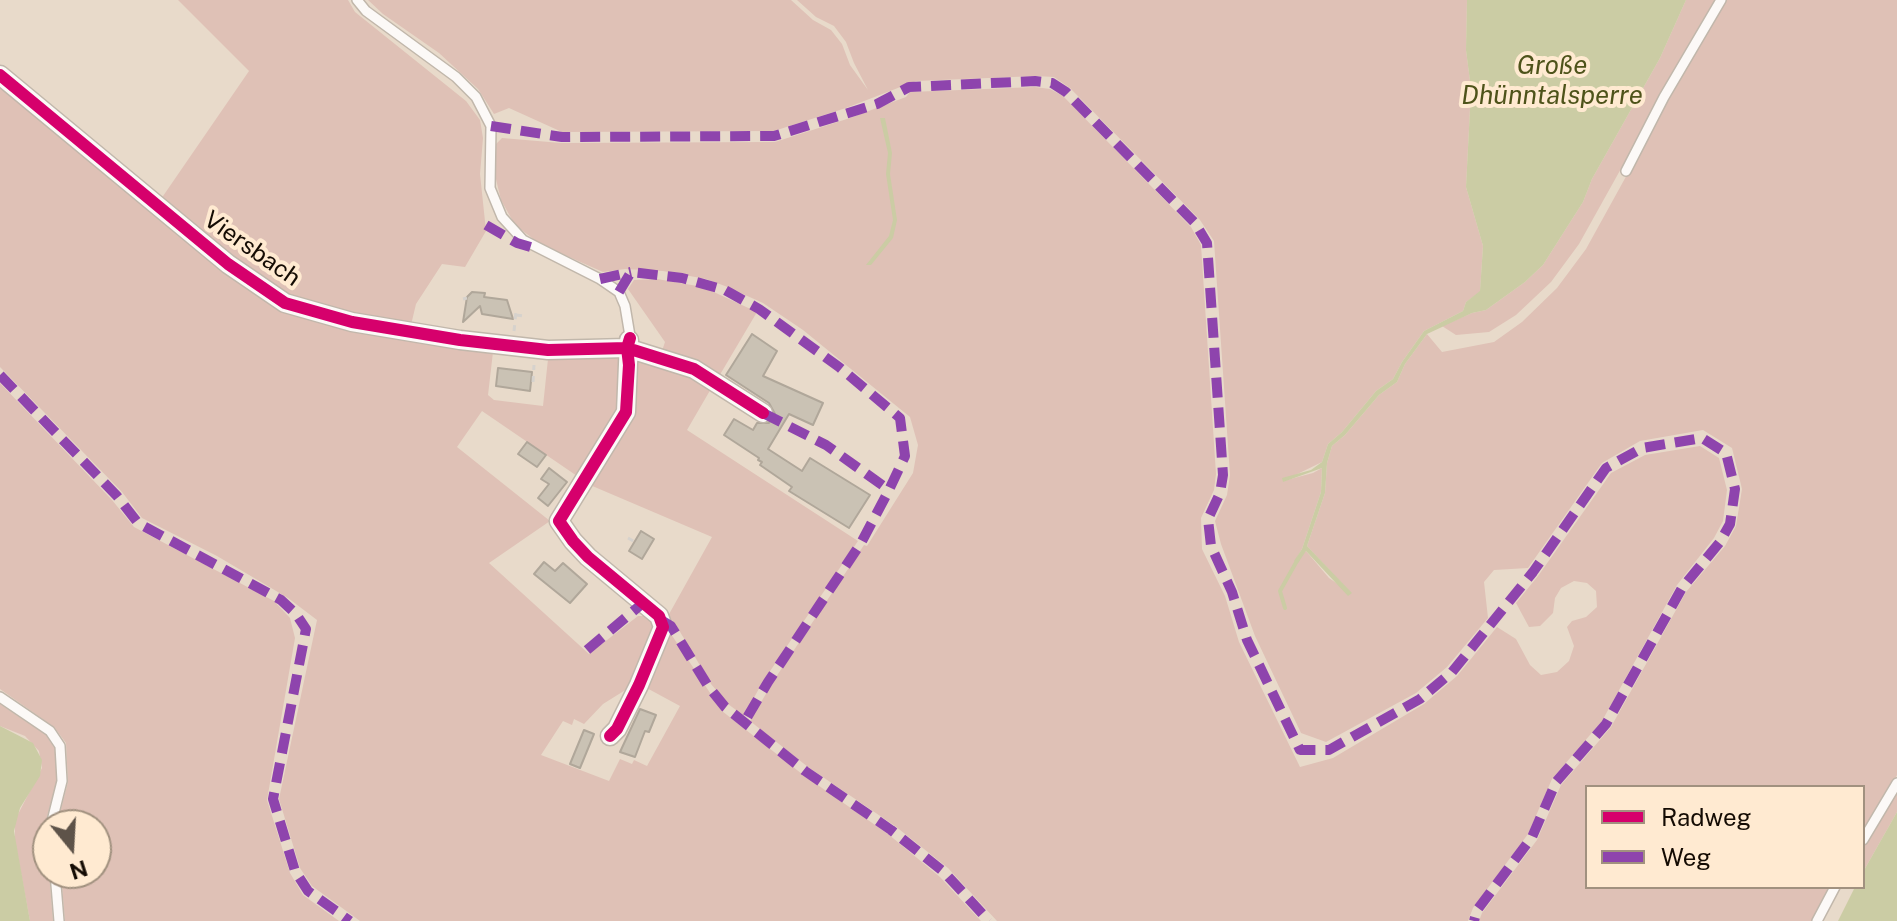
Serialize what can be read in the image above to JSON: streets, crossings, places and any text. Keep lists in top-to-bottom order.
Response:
{
  "streets": {
    "street": ["Viersbach"]
  },
  "water": ["Große Dhünntalsperre"],
  "legend": ["Radweg", "Weg"],
  "north": "bottom"
}
